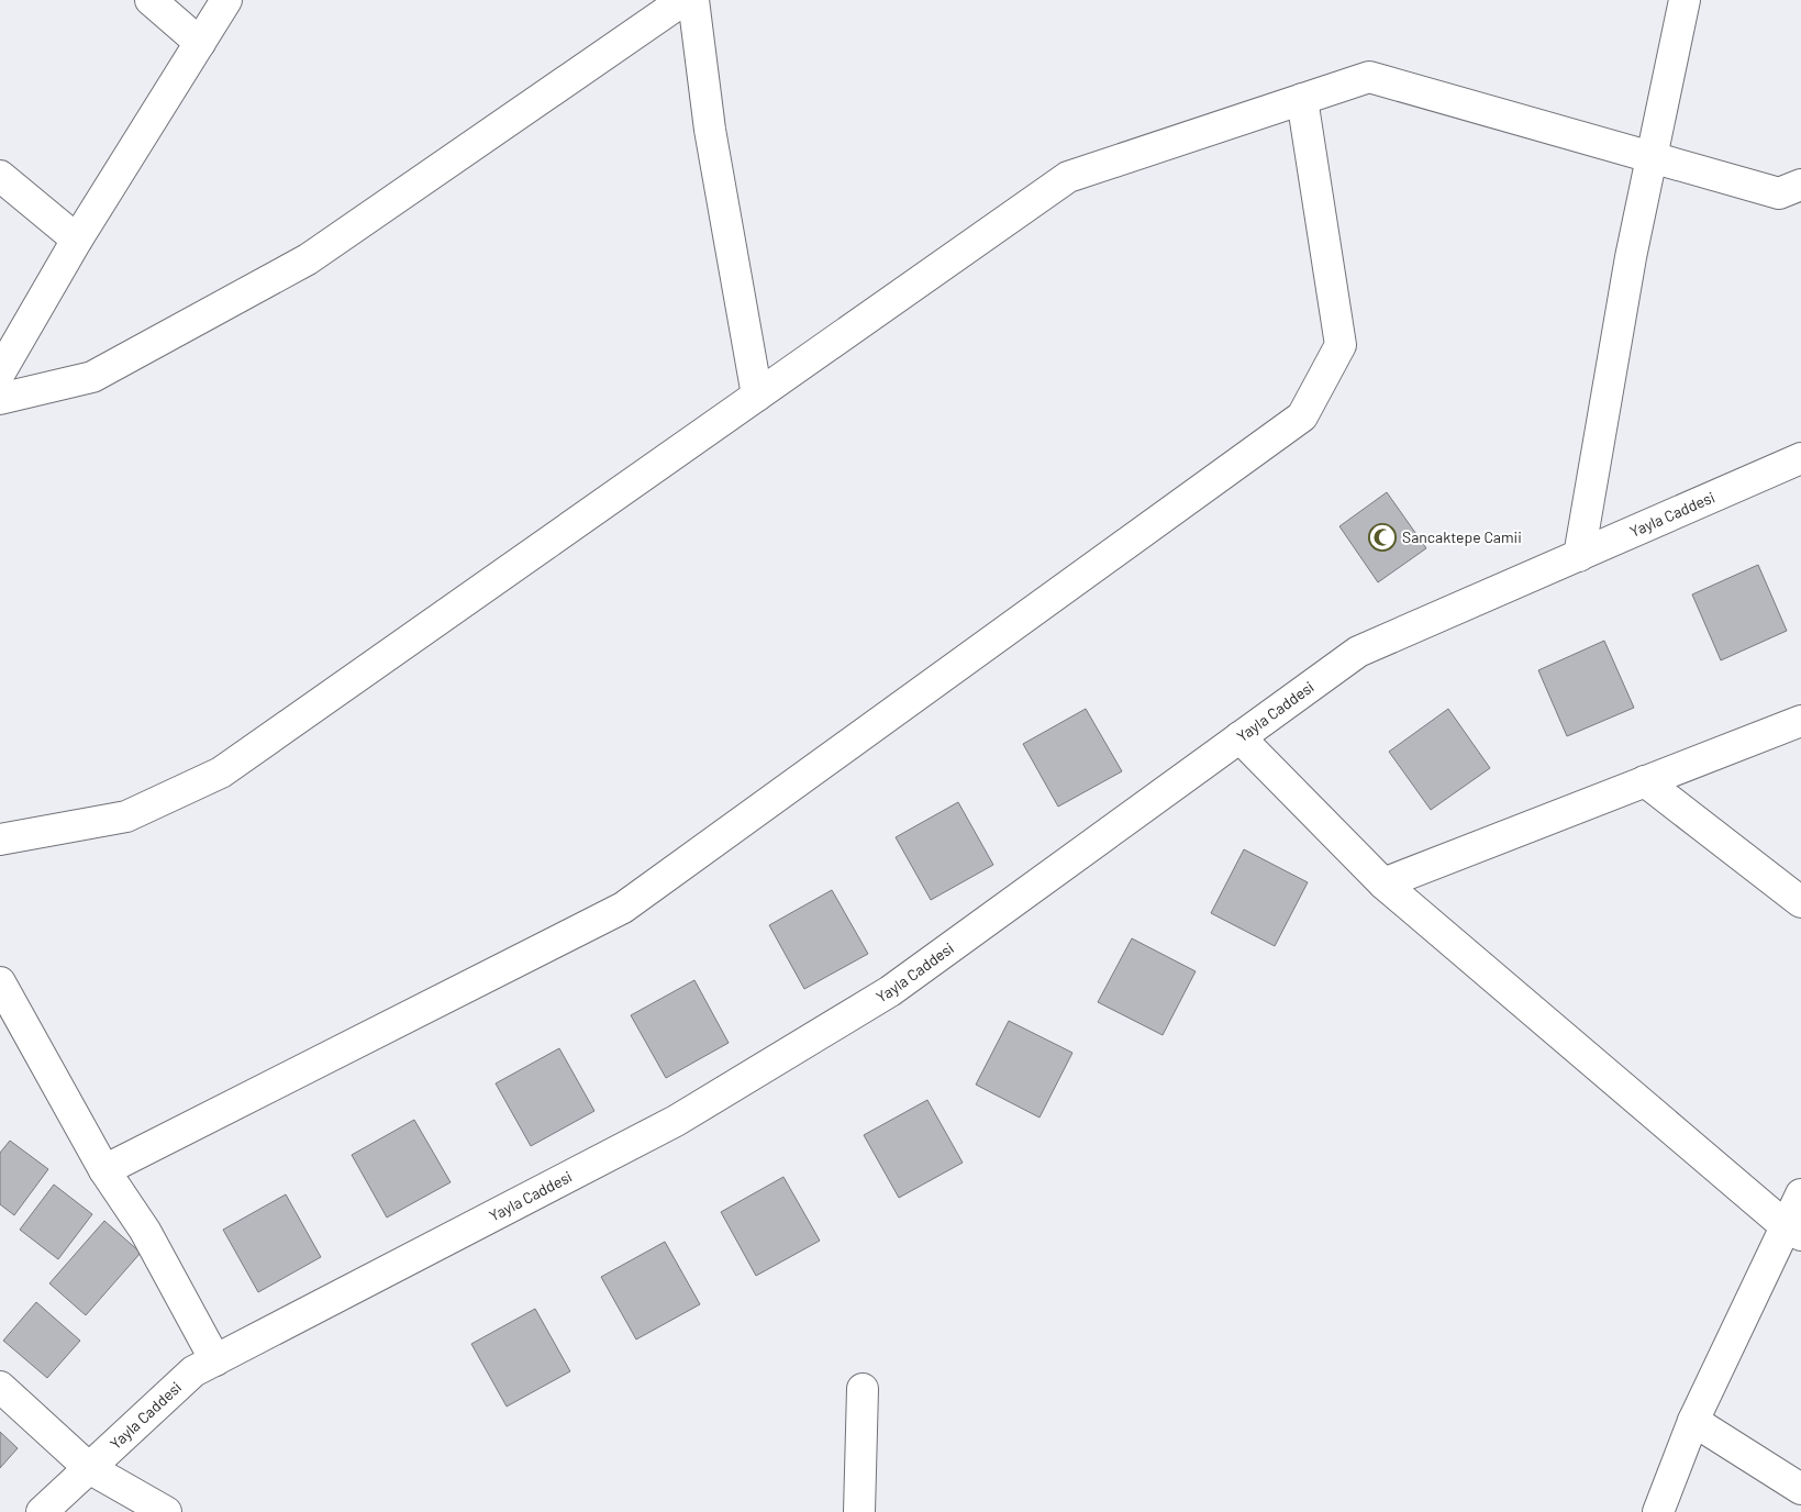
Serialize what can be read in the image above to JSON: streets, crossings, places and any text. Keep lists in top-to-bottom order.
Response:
{
  "streets": {
    "street": ["Yayla Caddesi"]
  },
  "places": {
    "mosque": ["Sancaktepe Camii"]
  }
}
